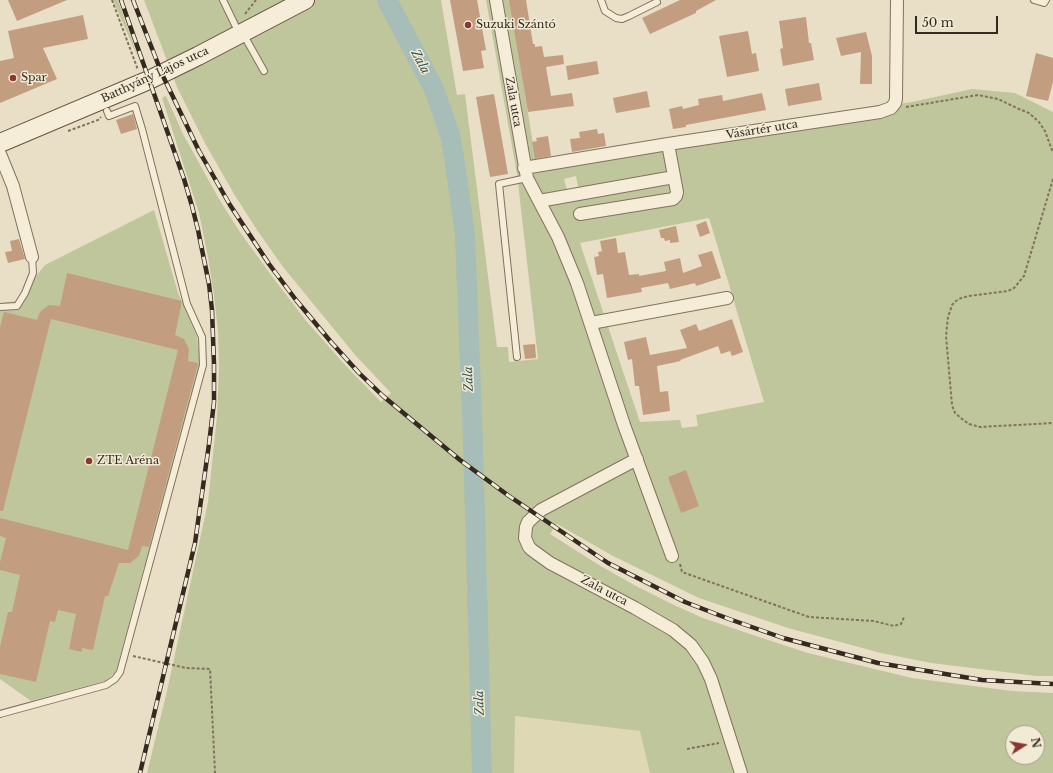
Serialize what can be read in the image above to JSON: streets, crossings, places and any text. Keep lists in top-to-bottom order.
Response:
{
  "streets": {
    "street": ["Batthyány Lajos utca", "Zala utca", "Vásártér utca"]
  },
  "crossings": [
    ["Zala utca", "Vásártér utca"]
  ],
  "water": ["Zala"],
  "places": ["Suzuki Szántó", "Spar", "ZTE Aréna"],
  "scale_bar": "50 m",
  "north": "right"
}
